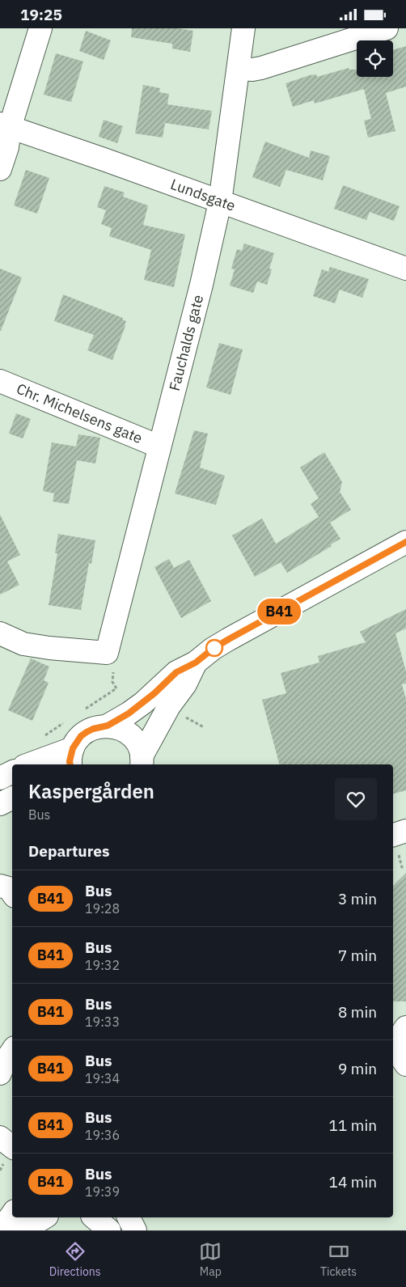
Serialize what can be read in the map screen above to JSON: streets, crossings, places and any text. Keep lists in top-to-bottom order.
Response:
{
  "streets": {
    "street": ["Lundsgate", "Fauchalds gate", "Chr. Michelsens gate"]
  },
  "crossings": [
    ["Lundsgate", "Fauchalds gate"],
    ["Fauchalds gate", "Chr. Michelsens gate"]
  ],
  "lines": ["bus line B41"],
  "page": {
    "status": "19:25",
    "on_map": "B41",
    "heading": [
      ["Kaspergården", "Bus"],
      "Departures"
    ],
    "list": [
      {
        "mark": "B41",
        "name": "Bus",
        "note": "19:28",
        "value": "3 min"
      },
      {
        "mark": "B41",
        "name": "Bus",
        "note": "19:32",
        "value": "7 min"
      },
      {
        "mark": "B41",
        "name": "Bus",
        "note": "19:33",
        "value": "8 min"
      },
      {
        "mark": "B41",
        "name": "Bus",
        "note": "19:34",
        "value": "9 min"
      },
      {
        "mark": "B41",
        "name": "Bus",
        "note": "19:36",
        "value": "11 min"
      },
      {
        "mark": "B41",
        "name": "Bus",
        "note": "19:39",
        "value": "14 min"
      }
    ],
    "tabs": ["Directions", "Map", "Tickets"]
  }
}
